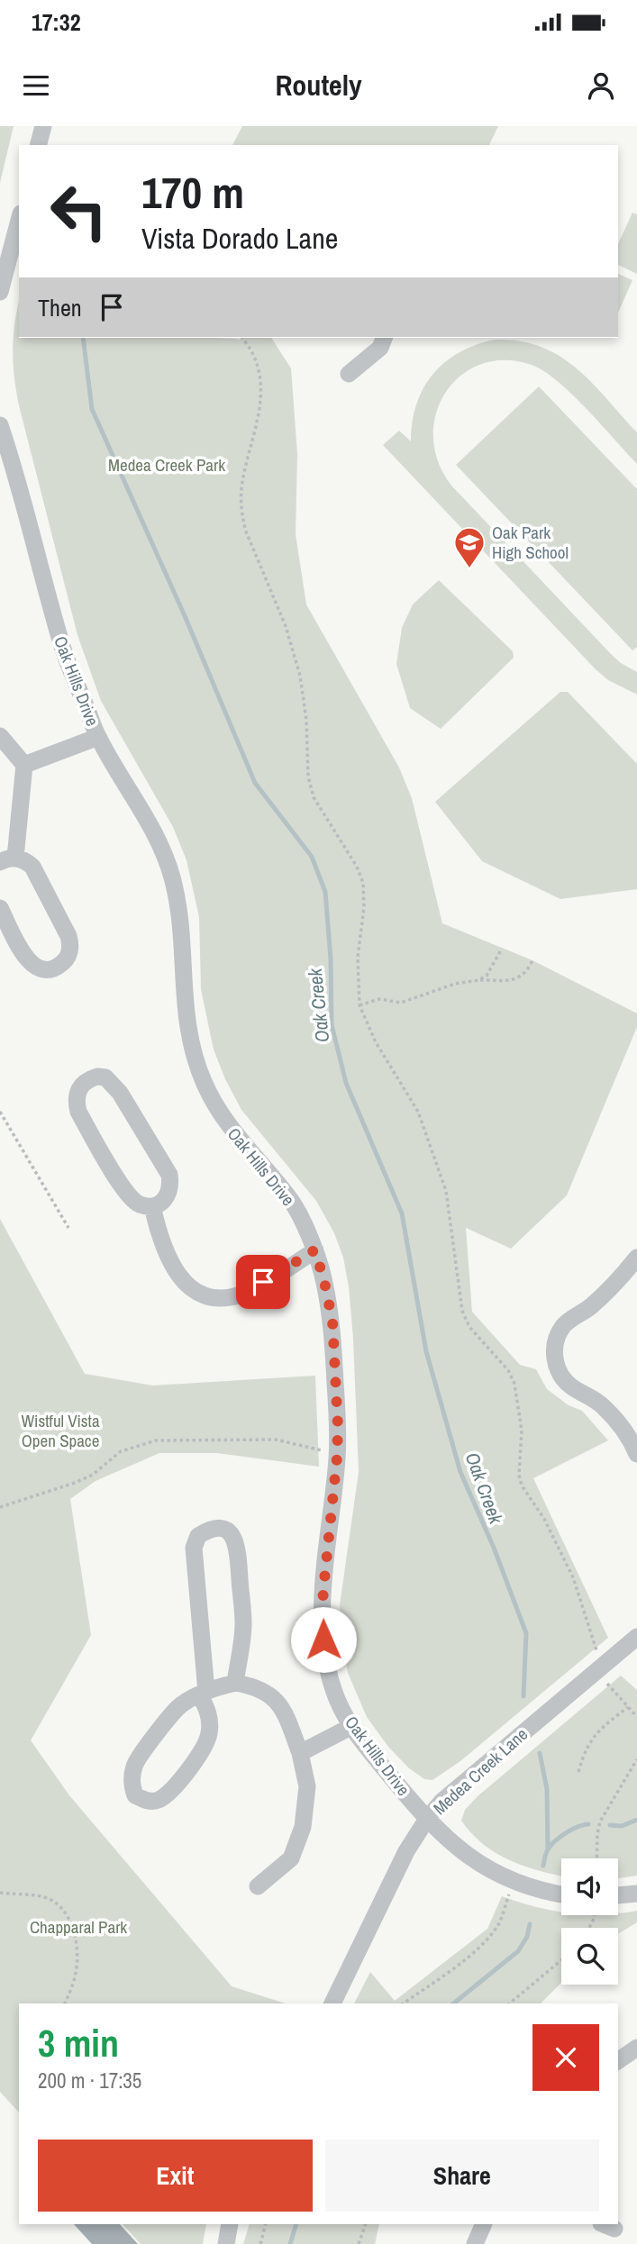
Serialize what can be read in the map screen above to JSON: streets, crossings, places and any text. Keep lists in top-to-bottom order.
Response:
{
  "streets": {
    "street": ["Oak Hills Drive", "Medea Creek Lane"]
  },
  "crossings": [
    ["Oak Hills Drive", "Medea Creek Lane"]
  ],
  "water": ["Oak Creek"],
  "parks": ["Medea Creek Park", "Wistful Vista Open Space", "Chapparal Park"],
  "places": {
    "school or university": ["Oak Park High School"]
  },
  "page": {
    "status": "17:32",
    "header": "Routely",
    "turn": ["170 m", "Vista Dorado Lane"],
    "then": "Then",
    "heading": ["3 min", "200 m · 17:35"],
    "buttons": ["Exit", "Share"]
  }
}
